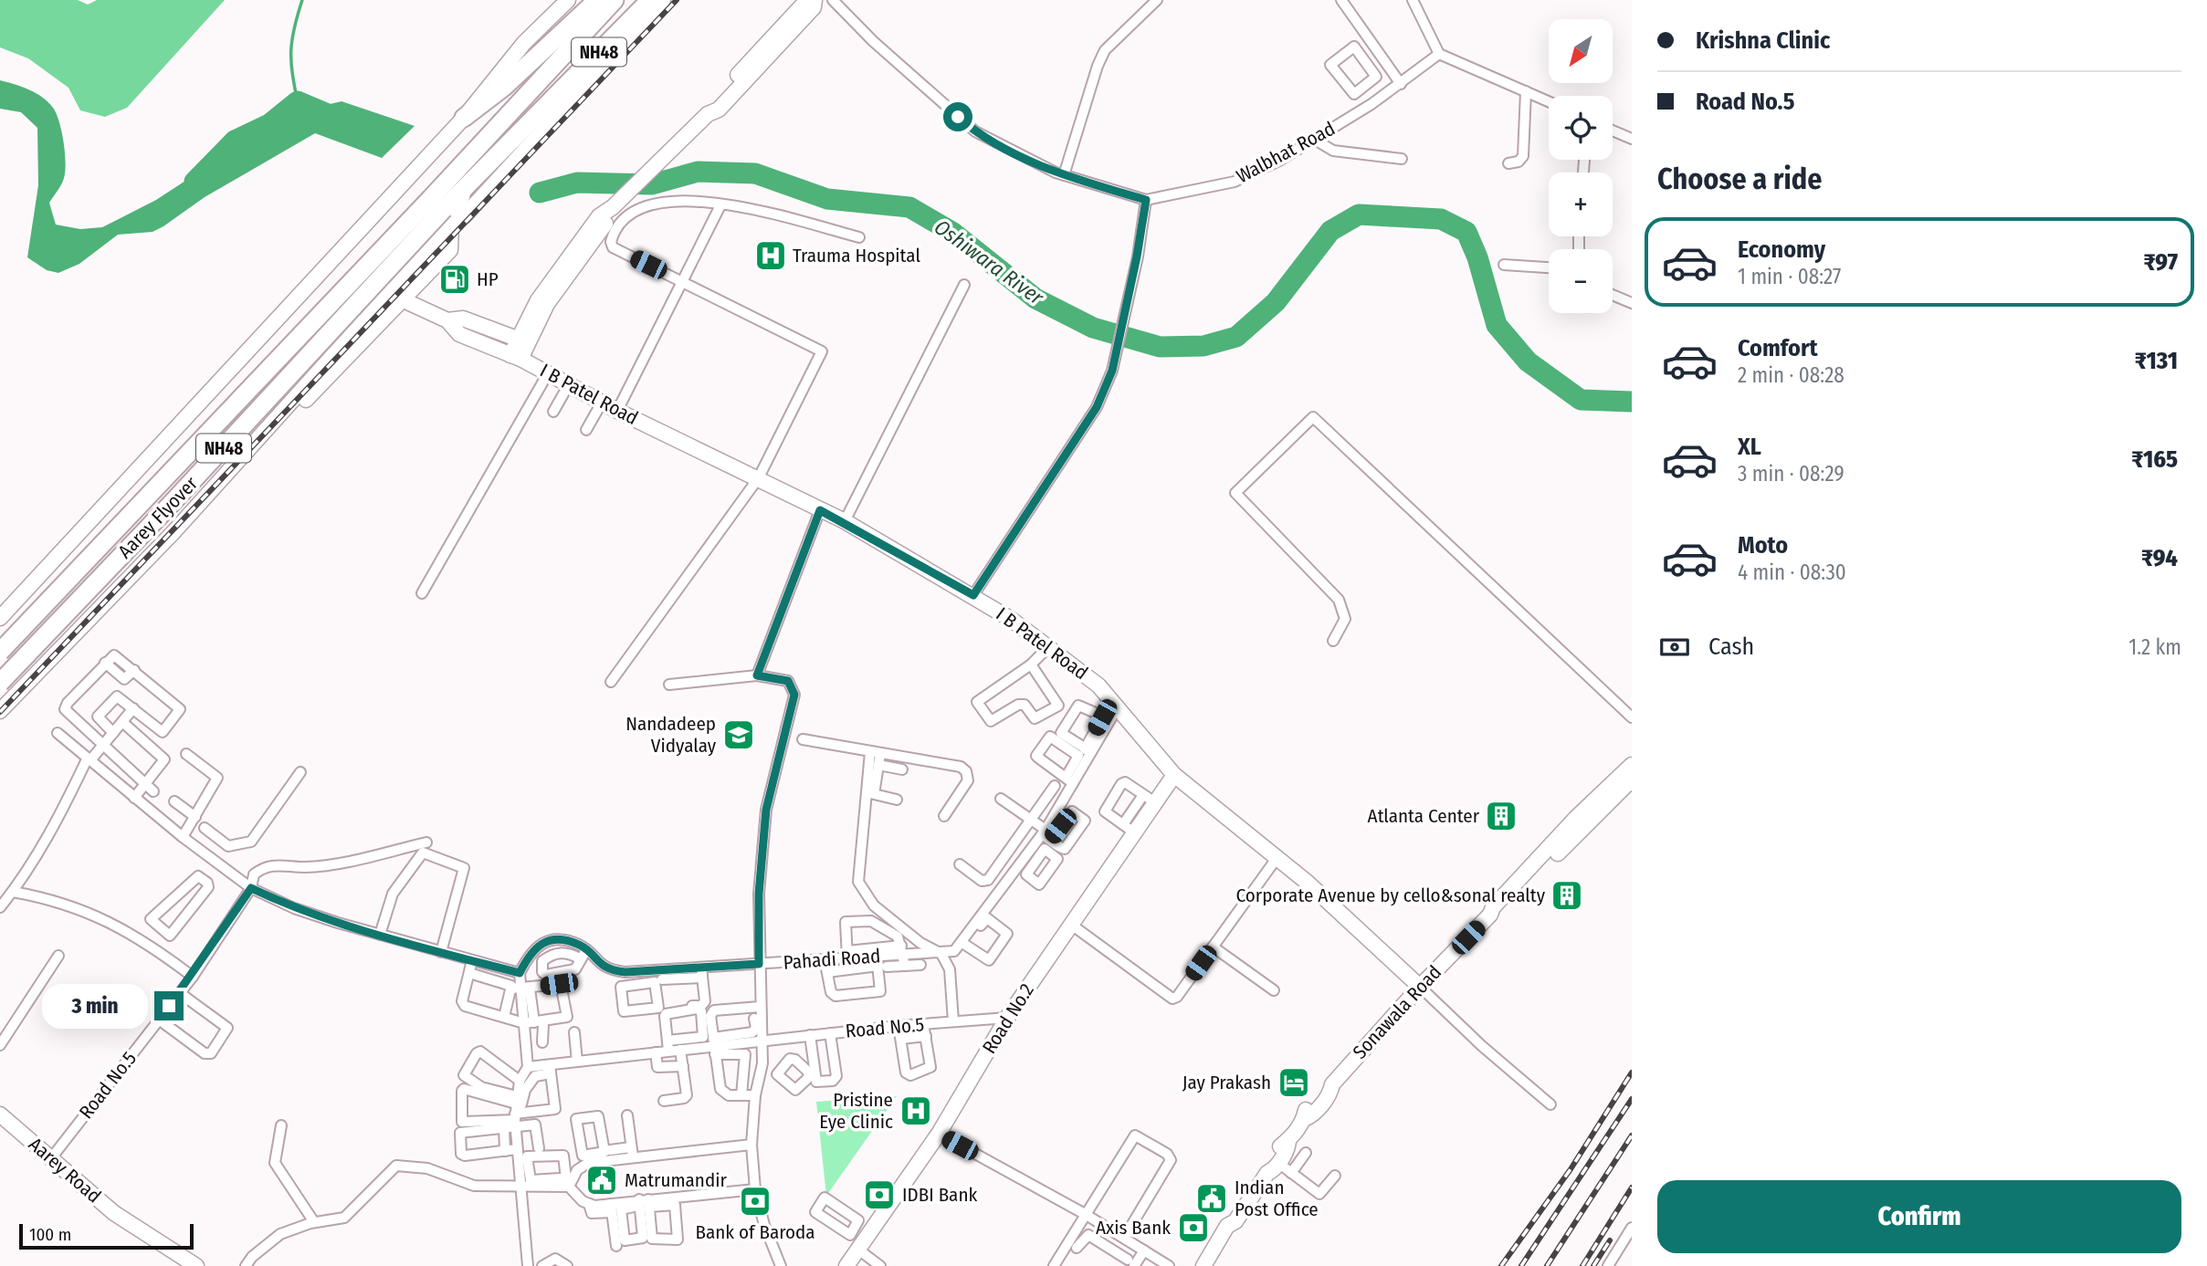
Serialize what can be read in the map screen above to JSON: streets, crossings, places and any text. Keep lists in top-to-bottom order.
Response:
{
  "streets": {
    "highway": ["NH48", "Aarey Flyover"],
    "street": [
      "Walbhat Road",
      "I B Patel Road",
      "Pahadi Road",
      "Sonawala Road",
      "Road No.2",
      "Road No.5",
      "Aarey Road"
    ]
  },
  "crossings": [
    ["NH48", "Aarey Flyover"],
    ["I B Patel Road", "Sonawala Road"],
    ["I B Patel Road", "Road No.2"],
    ["Road No.2", "Road No.5"],
    ["Road No.5", "Aarey Road"]
  ],
  "water": ["Oshiwara River"],
  "places": {
    "hospital": ["Trauma Hospital", "Pristine Eye Clinic"],
    "fuel station": ["HP"],
    "school or university": ["Nandadeep Vidyalay"],
    "building": ["Atlanta Center", "Corporate Avenue by cello&sonal realty"],
    "hotel": ["Jay Prakash"],
    "public building": ["Matrumandir", "Indian Post Office"],
    "bank": ["IDBI Bank", "Bank of Baroda", "Axis Bank"]
  },
  "scale_bar": "100 m",
  "north": "bottom left",
  "page": {
    "banner": ["Krishna Clinic", "Road No.5"],
    "map_buttons": ["+", "−"],
    "heading": "Choose a ride",
    "list": [
      {
        "name": "Economy",
        "note": "1 min · 08:27",
        "value": "₹97"
      },
      {
        "name": "Comfort",
        "note": "2 min · 08:28",
        "value": "₹131"
      },
      {
        "name": "XL",
        "note": "3 min · 08:29",
        "value": "₹165"
      },
      {
        "name": "Moto",
        "note": "4 min · 08:30",
        "value": "₹94"
      }
    ],
    "pay": ["Cash", "1.2 km"],
    "bubble": "3 min",
    "buttons": "Confirm",
    "scale": "100 m"
  }
}
